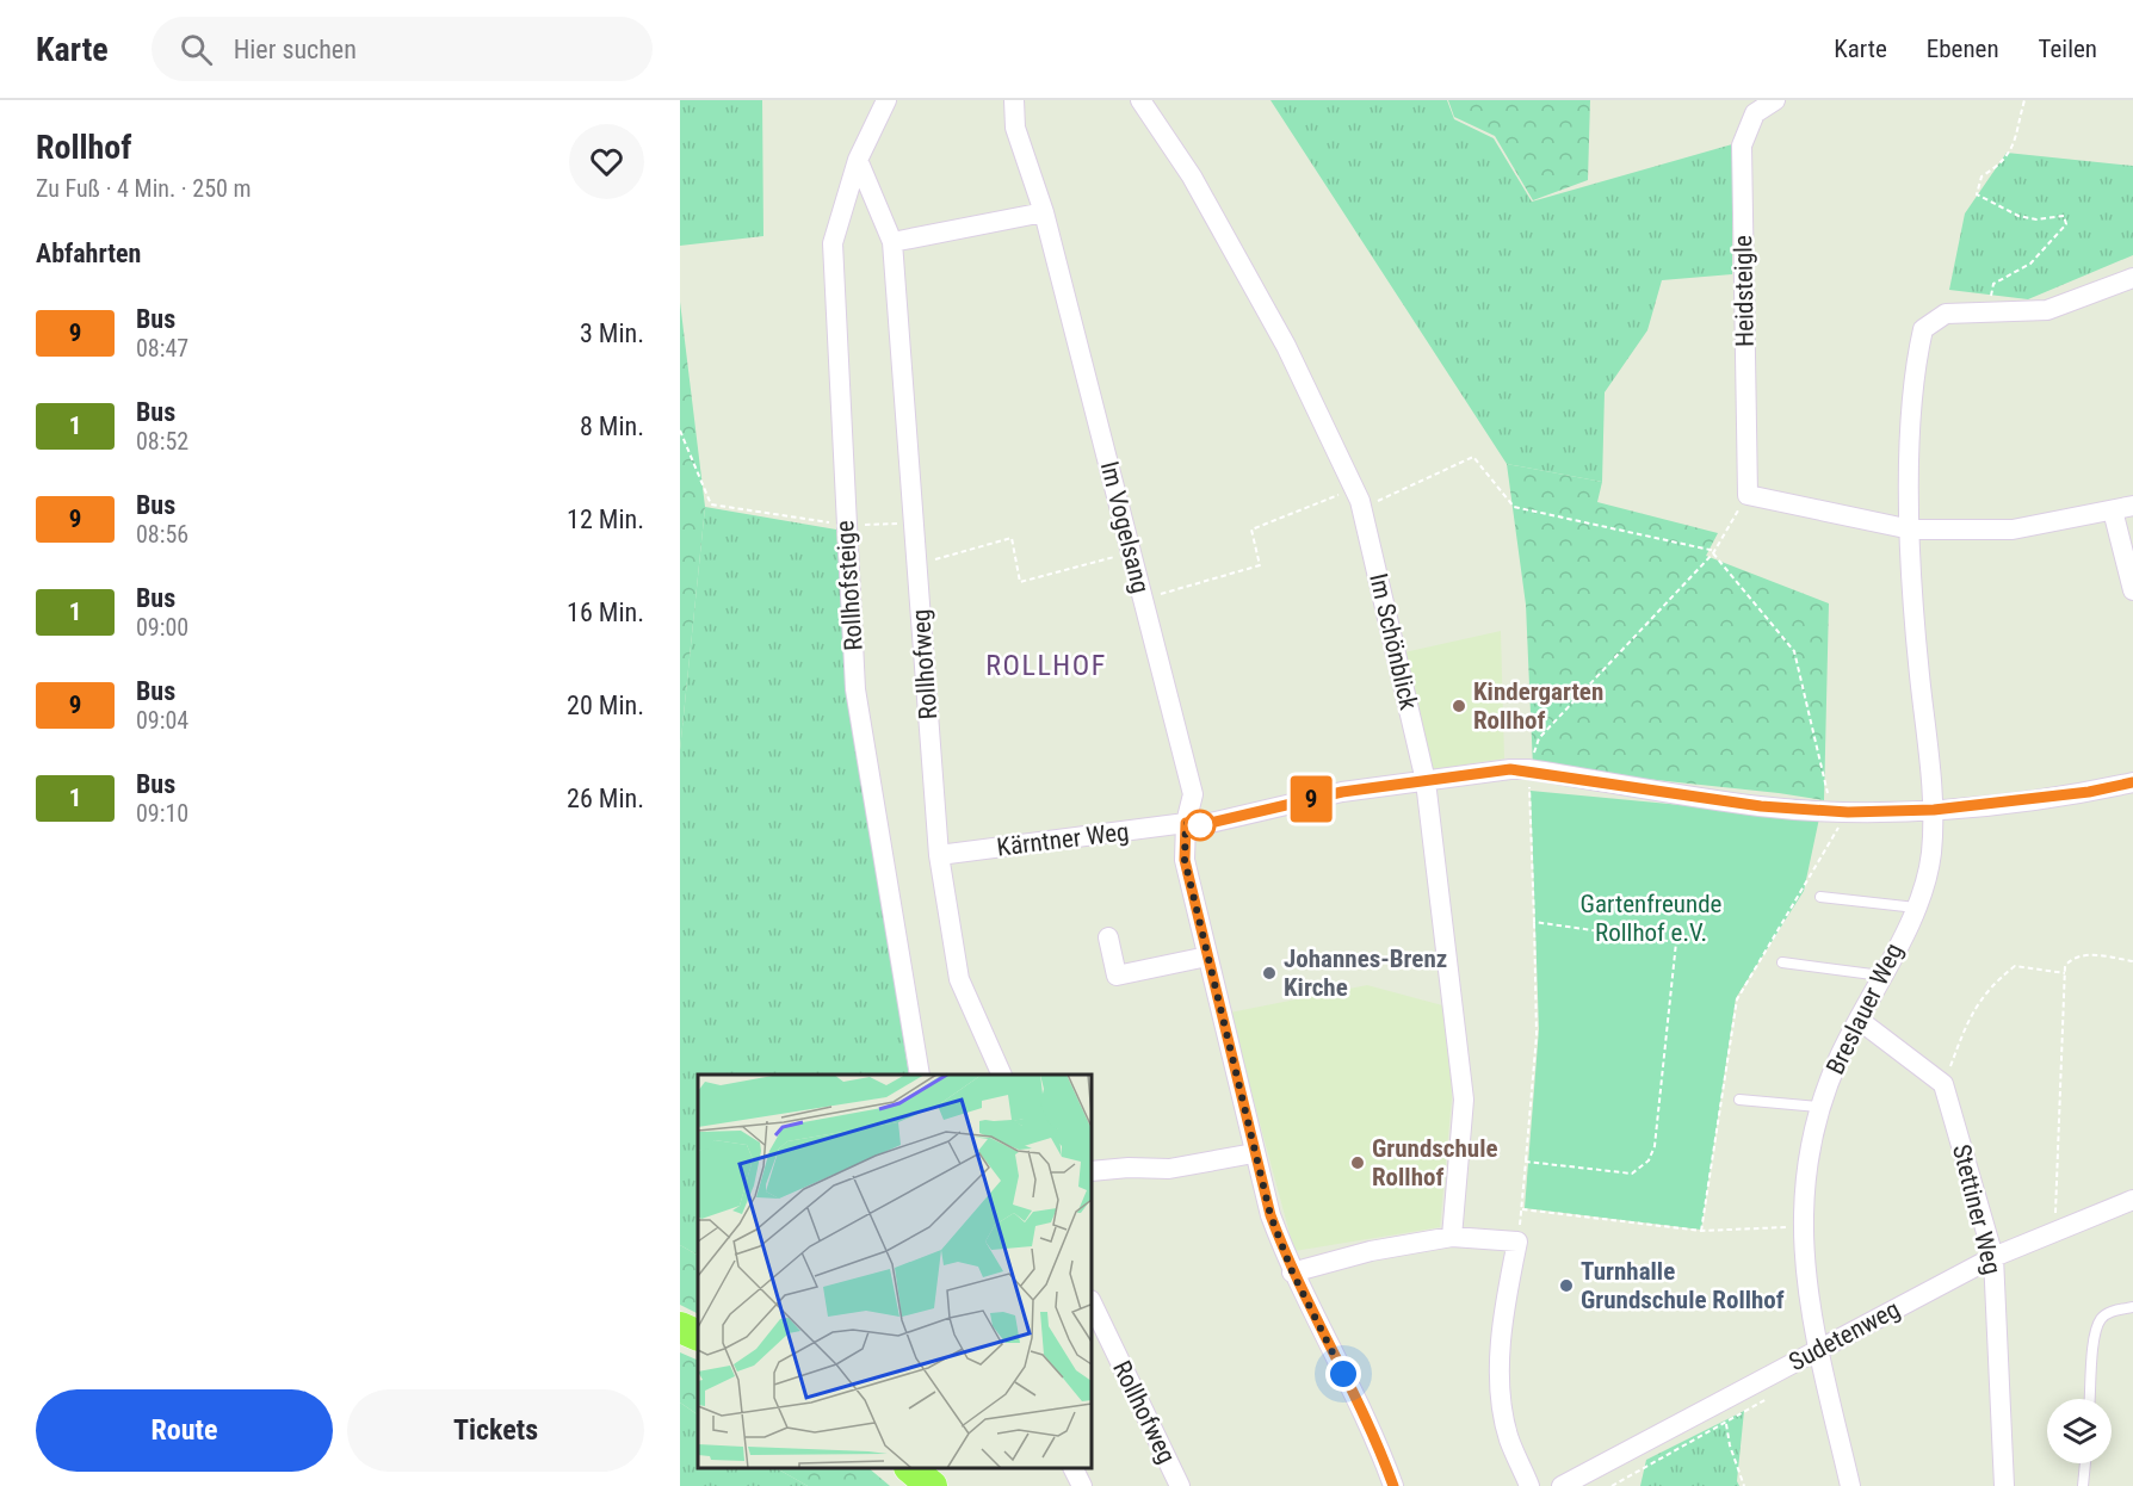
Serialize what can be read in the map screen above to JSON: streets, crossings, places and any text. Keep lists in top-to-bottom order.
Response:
{
  "streets": {
    "street": [
      "Heidsteigle",
      "Im Vogelsang",
      "Rollhofsteige",
      "Im Schönblick",
      "Rollhofweg",
      "Kärntner Weg",
      "Breslauer Weg",
      "Stettiner Weg",
      "Sudetenweg"
    ]
  },
  "crossings": [
    ["Im Vogelsang", "Kärntner Weg"],
    ["Rollhofsteige", "Rollhofweg"],
    ["Im Schönblick", "Kärntner Weg"],
    ["Rollhofweg", "Kärntner Weg"],
    ["Kärntner Weg", "Breslauer Weg"],
    ["Breslauer Weg", "Sudetenweg"],
    ["Stettiner Weg", "Sudetenweg"]
  ],
  "districts": ["ROLLHOF"],
  "parks": ["Gartenfreunde Rollhof e.V."],
  "places": [
    "Kindergarten Rollhof",
    "Johannes-Brenz Kirche",
    "Grundschule Rollhof",
    "Turnhalle Grundschule Rollhof"
  ],
  "lines": ["bus line 9"],
  "page": {
    "header": "Karte",
    "search": "Hier suchen",
    "nav": ["Karte", "Ebenen", "Teilen"],
    "heading": [
      ["Rollhof", "Zu Fuß · 4 Min. · 250 m"],
      "Abfahrten"
    ],
    "on_map": "9",
    "list": [
      {
        "mark": "9",
        "name": "Bus",
        "note": "08:47",
        "value": "3 Min."
      },
      {
        "mark": "1",
        "name": "Bus",
        "note": "08:52",
        "value": "8 Min."
      },
      {
        "mark": "9",
        "name": "Bus",
        "note": "08:56",
        "value": "12 Min."
      },
      {
        "mark": "1",
        "name": "Bus",
        "note": "09:00",
        "value": "16 Min."
      },
      {
        "mark": "9",
        "name": "Bus",
        "note": "09:04",
        "value": "20 Min."
      },
      {
        "mark": "1",
        "name": "Bus",
        "note": "09:10",
        "value": "26 Min."
      }
    ],
    "buttons": ["Route", "Tickets"]
  }
}
